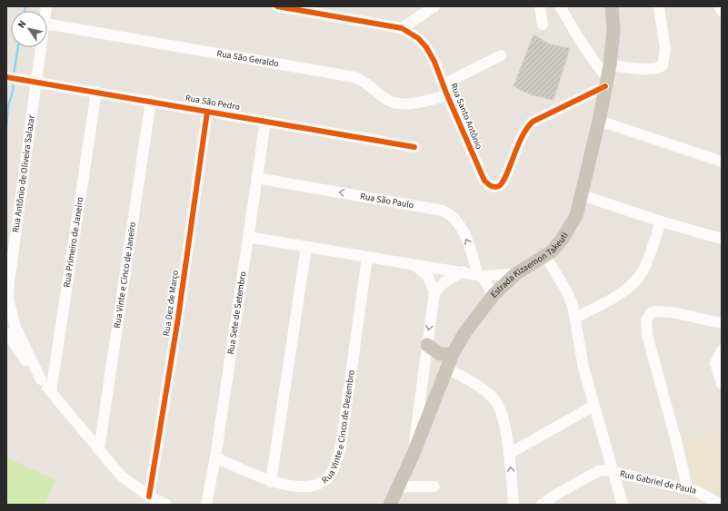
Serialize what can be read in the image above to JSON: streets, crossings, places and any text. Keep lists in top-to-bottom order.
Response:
{
  "streets": {
    "main road": ["Estrada Kizaemon Takeuti"],
    "street": [
      "Rua São Geraldo",
      "Rua São Pedro",
      "Rua Santo Antônio",
      "Rua Antônio de Oliveira Salazar",
      "Rua São Paulo",
      "Rua Primeiro de Janeiro",
      "Rua Vinte e Cinco de Janeiro",
      "Rua Dez de Março",
      "Rua Sete de Setembro",
      "Rua Vinte e Cinco de Dezembro",
      "Rua Gabriel de Paula"
    ]
  },
  "crossings": [
    ["Rua São Geraldo", "Rua Santo Antônio"],
    ["Rua São Pedro", "Rua Antônio de Oliveira Salazar"],
    ["Rua São Pedro", "Rua Primeiro de Janeiro"],
    ["Rua São Pedro", "Rua Vinte e Cinco de Janeiro"],
    ["Rua São Pedro", "Rua Dez de Março"],
    ["Rua São Pedro", "Rua Sete de Setembro"],
    ["Rua Santo Antônio", "Estrada Kizaemon Takeuti"],
    ["Rua Antônio de Oliveira Salazar", "Rua Primeiro de Janeiro"],
    ["Rua Antônio de Oliveira Salazar", "Rua Vinte e Cinco de Janeiro"],
    ["Rua Antônio de Oliveira Salazar", "Rua Dez de Março"],
    ["Rua São Paulo", "Estrada Kizaemon Takeuti"],
    ["Rua São Paulo", "Rua Sete de Setembro"],
    ["Rua Sete de Setembro", "Rua Vinte e Cinco de Dezembro"]
  ],
  "north": "top left"
}
